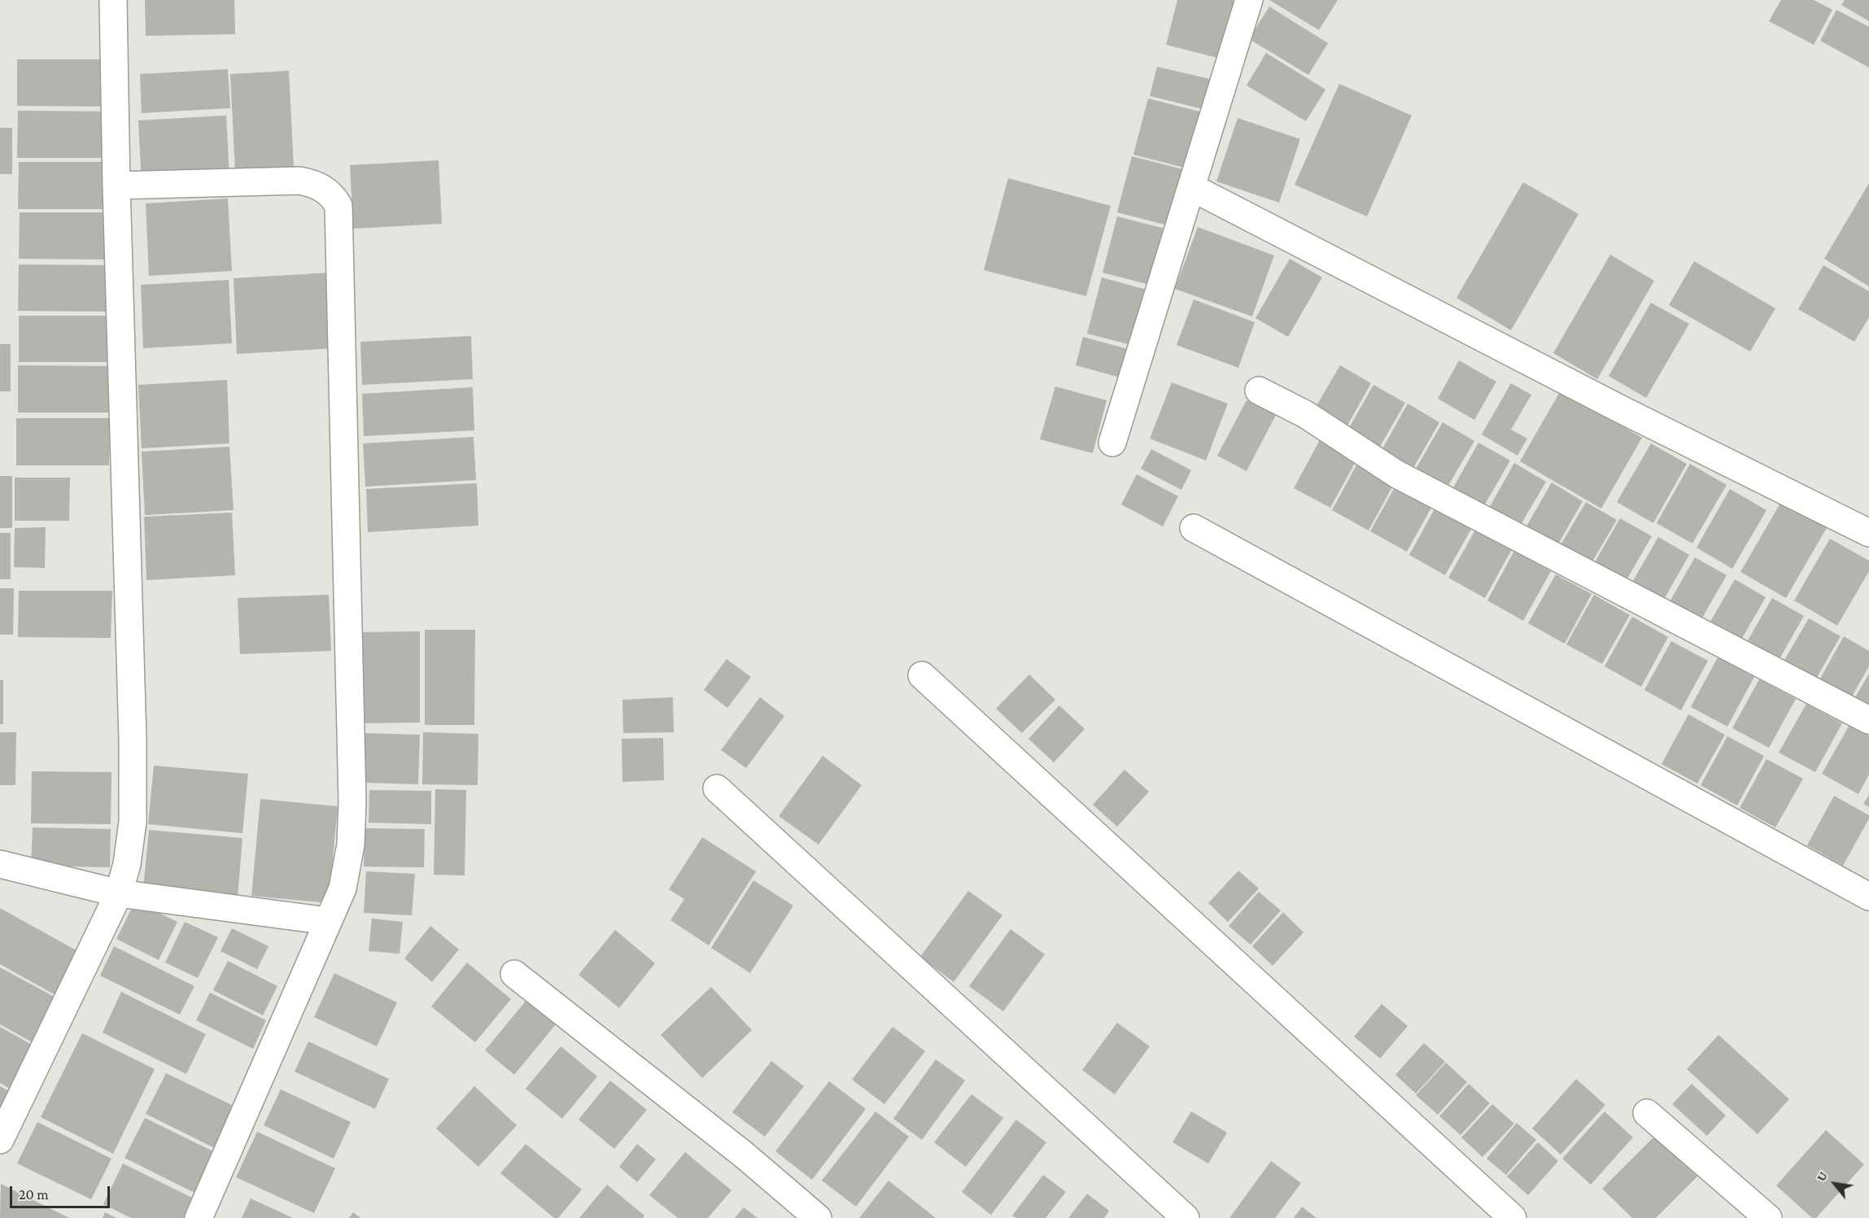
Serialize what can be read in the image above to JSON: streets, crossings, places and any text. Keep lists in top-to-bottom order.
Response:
{
  "scale_bar": "20 m",
  "north": "top left"
}
